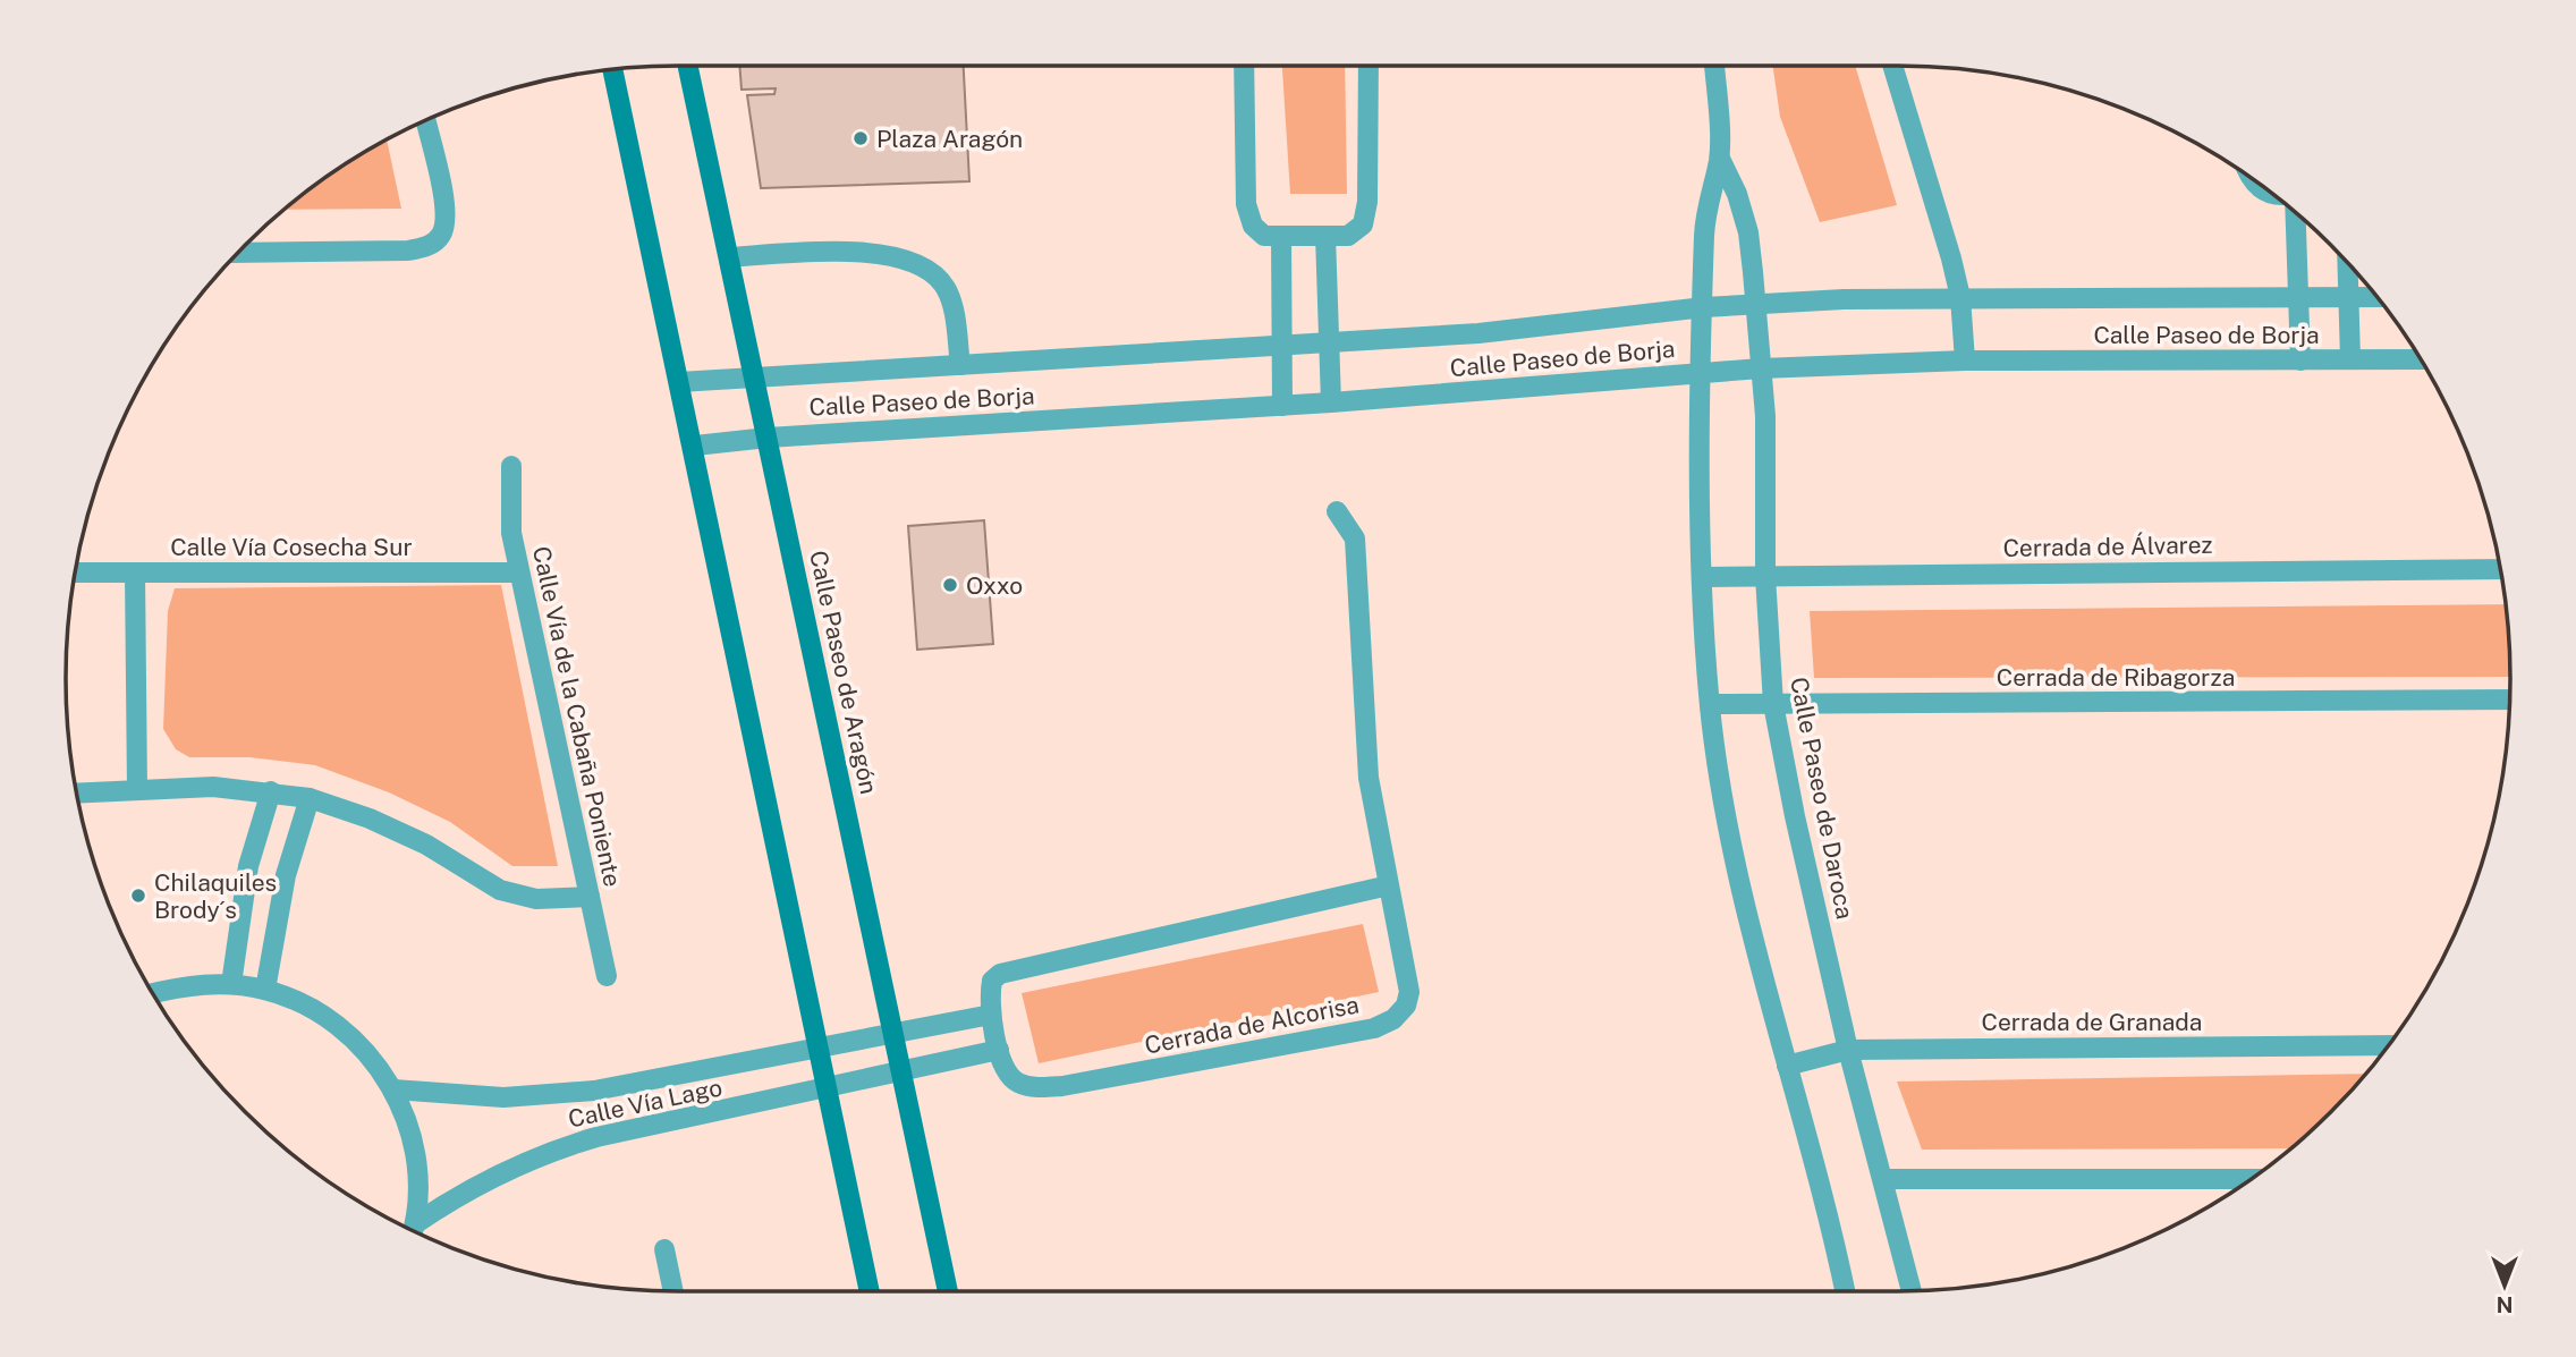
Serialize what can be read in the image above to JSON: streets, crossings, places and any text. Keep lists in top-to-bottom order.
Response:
{
  "streets": {
    "street": [
      "Calle Paseo de Borja",
      "Calle Vía Cosecha Sur",
      "Cerrada de Álvarez",
      "Calle Paseo de Aragón",
      "Cerrada de Ribagorza",
      "Calle Vía de la Cabaña Poniente",
      "Calle Paseo de Daroca",
      "Cerrada de Granada",
      "Cerrada de Alcorisa",
      "Calle Vía Lago"
    ]
  },
  "crossings": [
    ["Calle Paseo de Borja", "Calle Paseo de Aragón"],
    ["Calle Paseo de Borja", "Calle Paseo de Daroca"],
    ["Calle Vía Cosecha Sur", "Calle Vía de la Cabaña Poniente"],
    ["Cerrada de Álvarez", "Calle Paseo de Daroca"],
    ["Calle Paseo de Aragón", "Calle Vía Lago"],
    ["Cerrada de Ribagorza", "Calle Paseo de Daroca"],
    ["Calle Paseo de Daroca", "Cerrada de Granada"]
  ],
  "places": ["Plaza Aragón", "Oxxo", "Chilaquiles Brody´s"],
  "north": "bottom"
}
